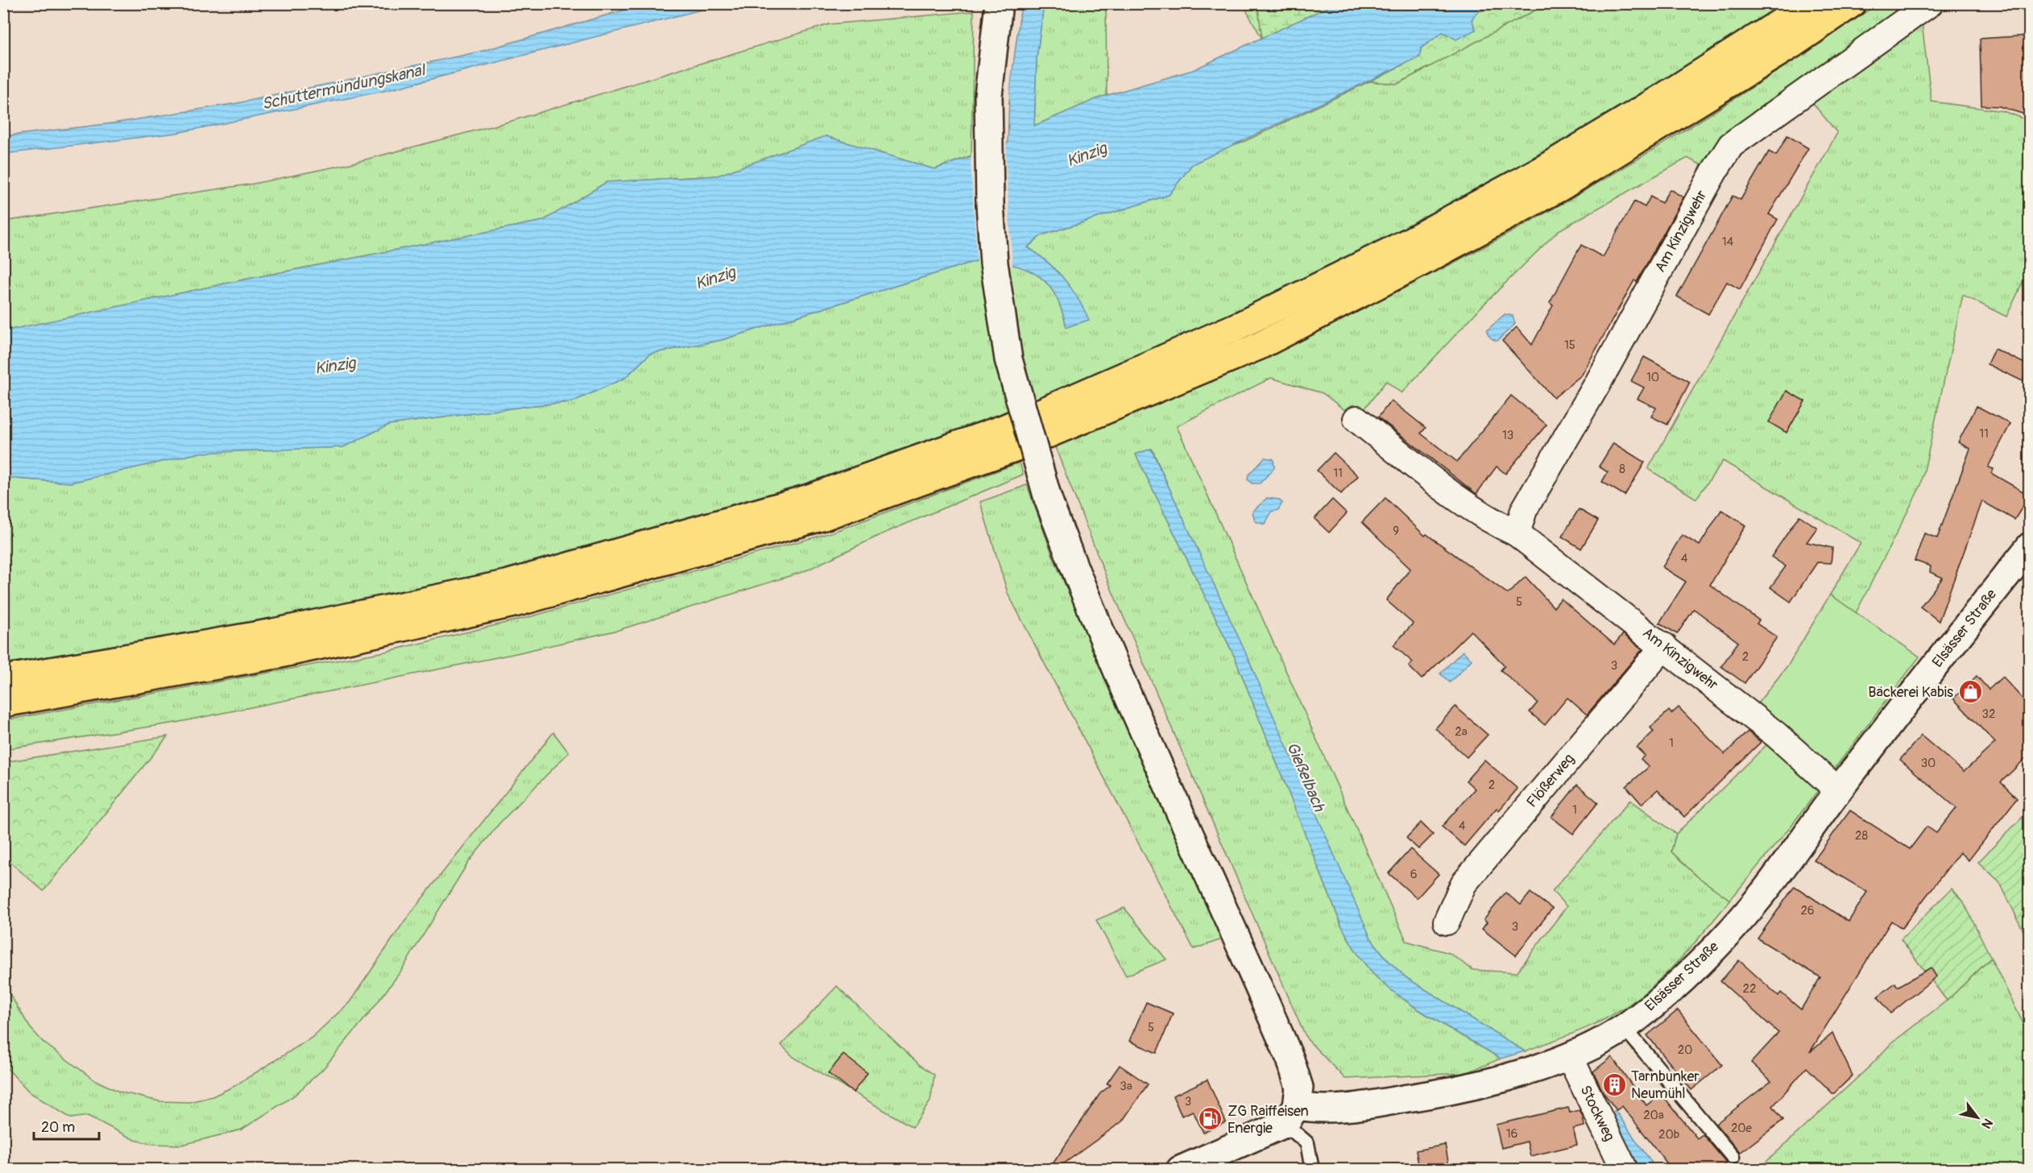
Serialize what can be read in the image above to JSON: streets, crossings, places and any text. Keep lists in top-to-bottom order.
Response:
{
  "streets": {
    "street": [
      "Am Kinzigwehr",
      "Elsässer Straße",
      "Flößerweg",
      "Stockweg"
    ]
  },
  "crossings": [
    ["Am Kinzigwehr", "Elsässer Straße"],
    ["Am Kinzigwehr", "Flößerweg"],
    ["Elsässer Straße", "Stockweg"]
  ],
  "water": ["Schuttermündungskanal", "Kinzig", "Gießelbach"],
  "places": {
    "shop": ["Bäckerei Kabis"],
    "building": ["Tarnbunker Neumühl"],
    "fuel station": ["ZG Raiffeisen Energie"]
  },
  "house_numbers": [
    "14",
    "15",
    "10",
    "11",
    "13",
    "8",
    "11",
    "9",
    "4",
    "5",
    "2",
    "3",
    "32",
    "2a",
    "1",
    "30",
    "2",
    "1",
    "4",
    "28",
    "6",
    "26",
    "3",
    "22",
    "5",
    "20",
    "3a",
    "3",
    "20a",
    "20e",
    "16",
    "20b"
  ],
  "scale_bar": "20 m",
  "north": "bottom right"
}
